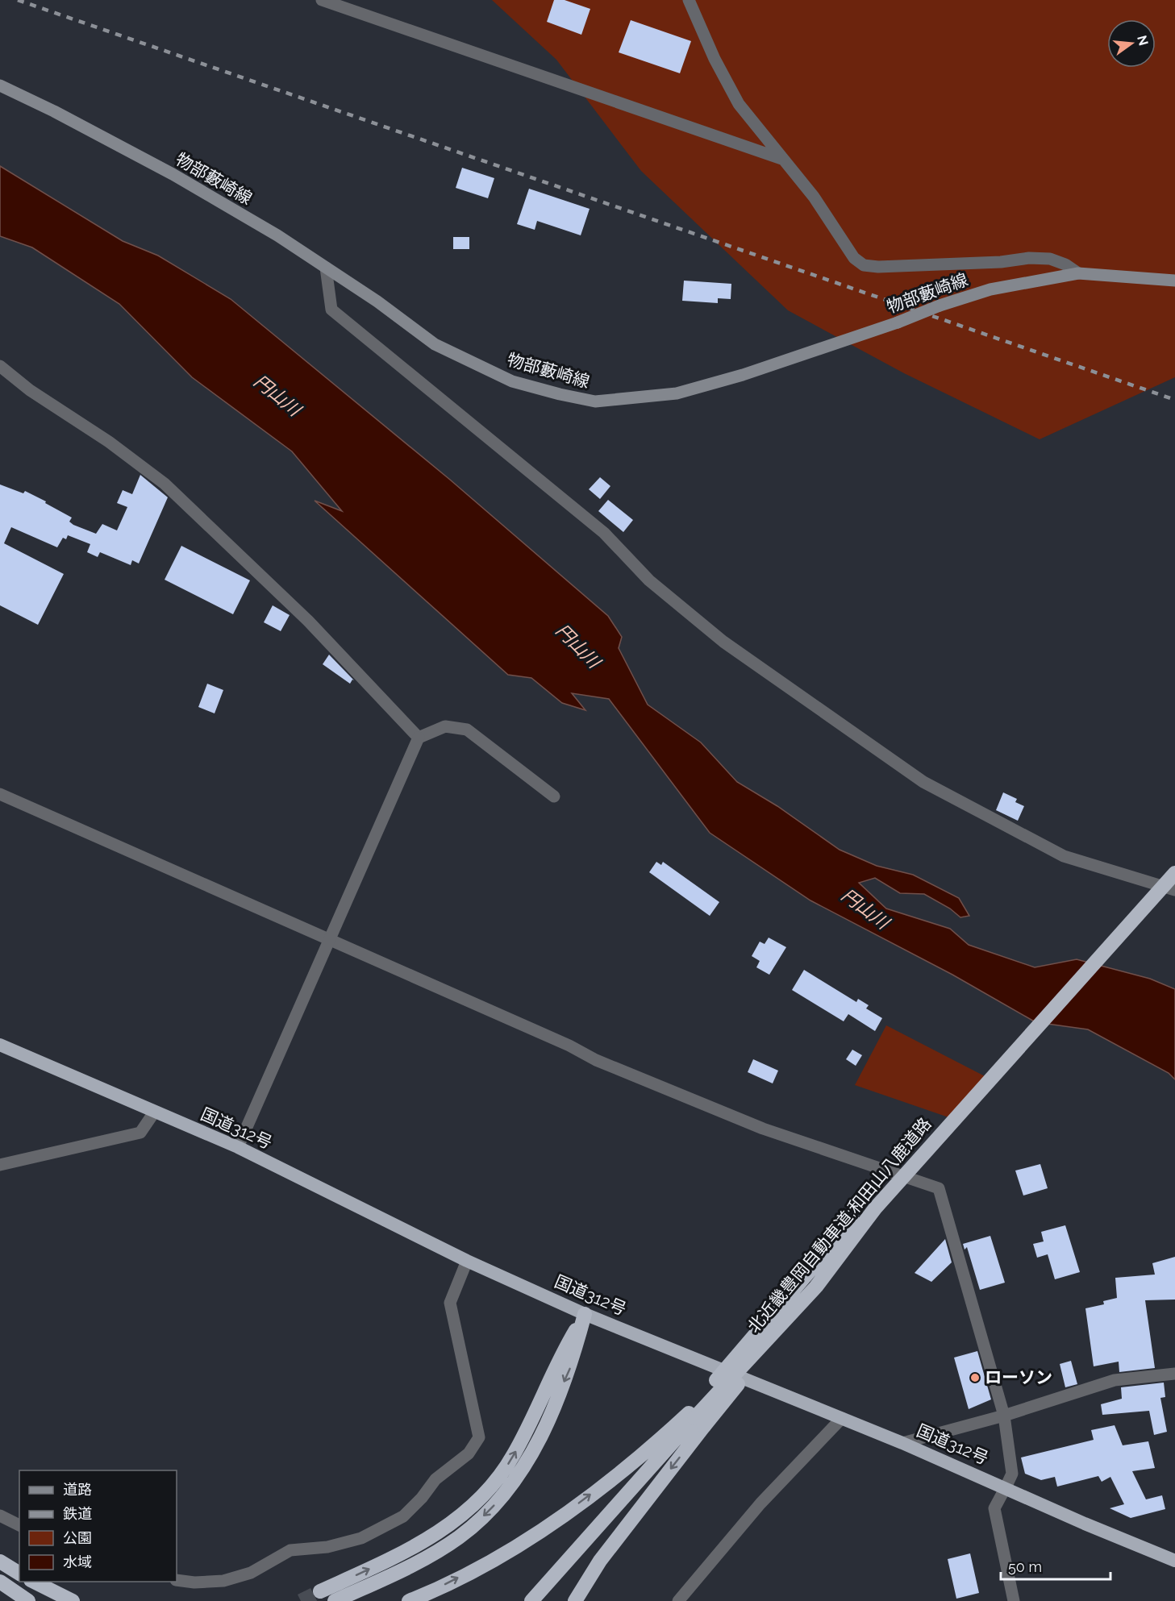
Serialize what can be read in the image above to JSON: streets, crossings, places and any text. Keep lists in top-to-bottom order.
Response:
{
  "streets": {
    "highway": ["国道312号", "北近畿豊岡自動車道;和田山八鹿道路"],
    "main road": ["物部藪崎線"]
  },
  "water": ["円山川"],
  "places": ["ローソン"],
  "legend": [
    "道路",
    "鉄道",
    "公園",
    "水域"
  ],
  "scale_bar": "50 m",
  "north": "right"
}
